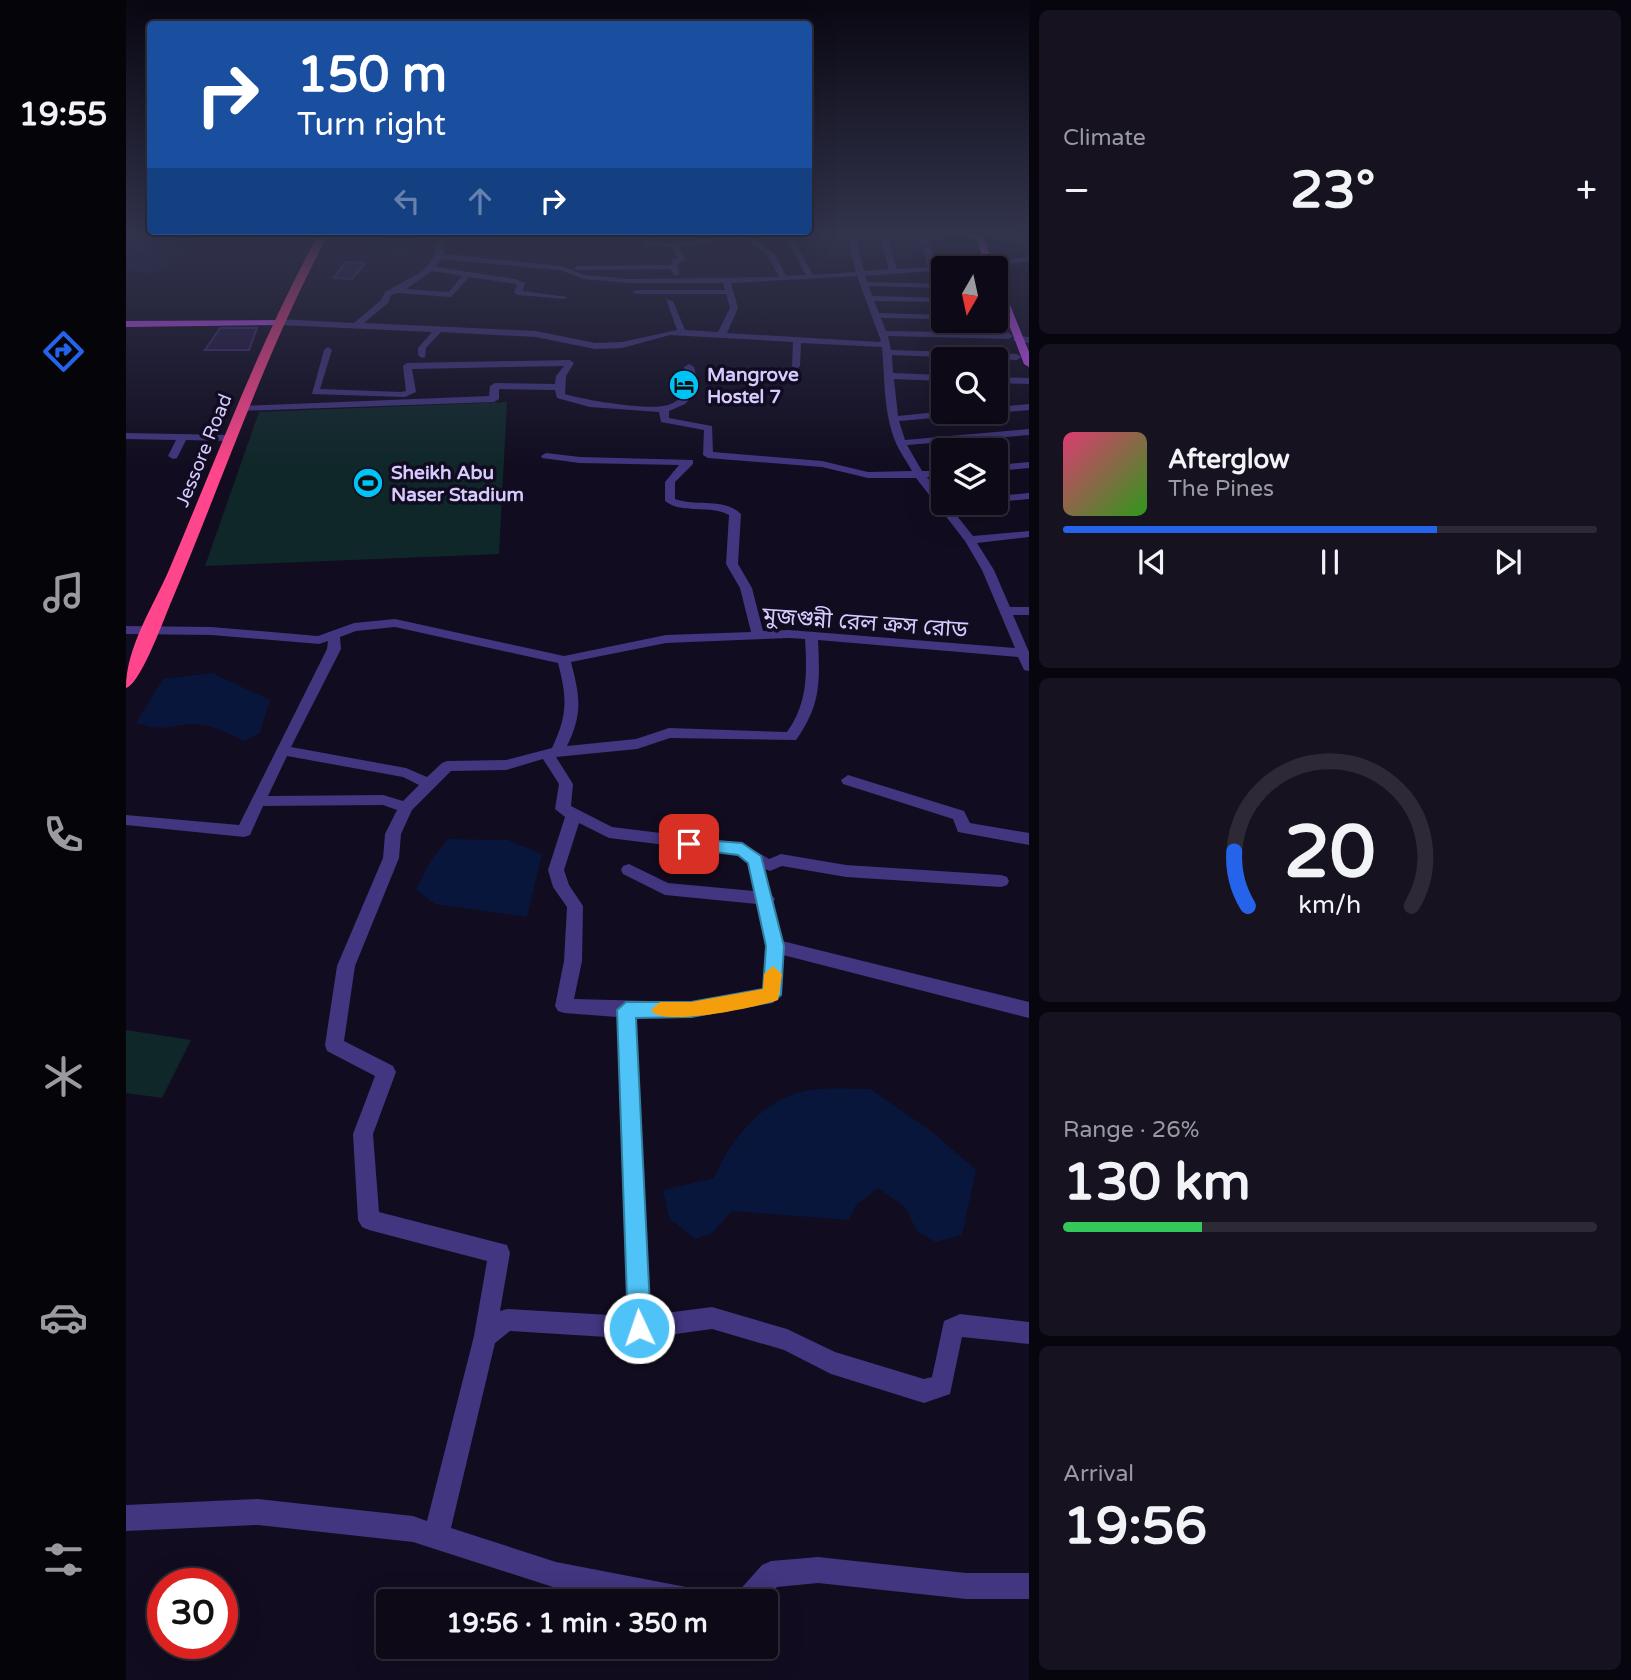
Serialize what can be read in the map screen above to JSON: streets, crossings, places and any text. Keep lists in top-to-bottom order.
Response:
{
  "streets": {
    "highway": ["Jessore Road"],
    "street": ["মুজগুন্নী রেল ক্রস রোড"]
  },
  "crossings": [
    ["Jessore Road", "মুজগুন্নী রেল ক্রস রোড"]
  ],
  "places": {
    "hotel": ["Mangrove Hostel 7"],
    "sports": ["Sheikh Abu Naser Stadium"]
  },
  "north": "bottom",
  "page": {
    "tabs": "19:55",
    "tile": [
      "Climate",
      ["Range · 26%", "130 km"],
      ["Arrival", "19:56"]
    ],
    "turn": ["150 m", "Turn right"],
    "heat": ["−", "23°", "+"],
    "song": ["Afterglow", "The Pines"],
    "limit": "30",
    "trip": "19:56 · 1 min · 350 m",
    "gauge": ["20", "km/h"]
  }
}
